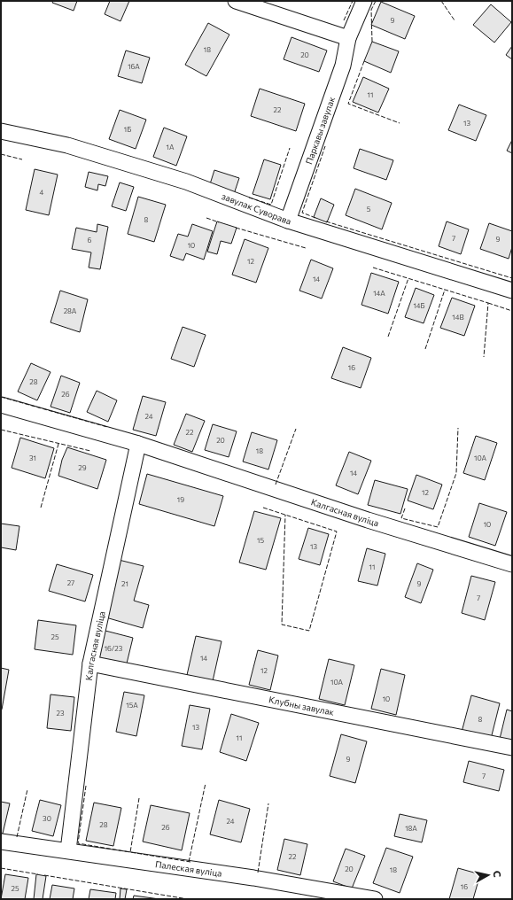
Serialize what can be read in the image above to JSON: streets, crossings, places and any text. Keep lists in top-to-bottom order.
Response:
{
  "streets": {
    "street": [
      "Паркавы завулак",
      "завулак Суворава",
      "Калгасная вуліца",
      "Клубны завулак",
      "Палеская вуліца"
    ]
  },
  "crossings": [
    ["Паркавы завулак", "завулак Суворава"],
    ["Калгасная вуліца", "Клубны завулак"],
    ["Калгасная вуліца", "Палеская вуліца"]
  ],
  "house_numbers": [
    "9",
    "18",
    "20",
    "16А",
    "11",
    "22",
    "13",
    "1Б",
    "1А",
    "4",
    "5",
    "8",
    "7",
    "9",
    "6",
    "10",
    "12",
    "14",
    "14А",
    "14Б",
    "28А",
    "14В",
    "16",
    "28",
    "26",
    "24",
    "22",
    "20",
    "18",
    "31",
    "10А",
    "29",
    "14",
    "12",
    "19",
    "10",
    "15",
    "13",
    "11",
    "27",
    "21",
    "9",
    "7",
    "25",
    "16/23",
    "14",
    "12",
    "10А",
    "10",
    "15А",
    "23",
    "8",
    "13",
    "11",
    "9",
    "7",
    "30",
    "24",
    "28",
    "26",
    "18А",
    "22",
    "20",
    "18",
    "16",
    "25"
  ],
  "north": "right"
}
